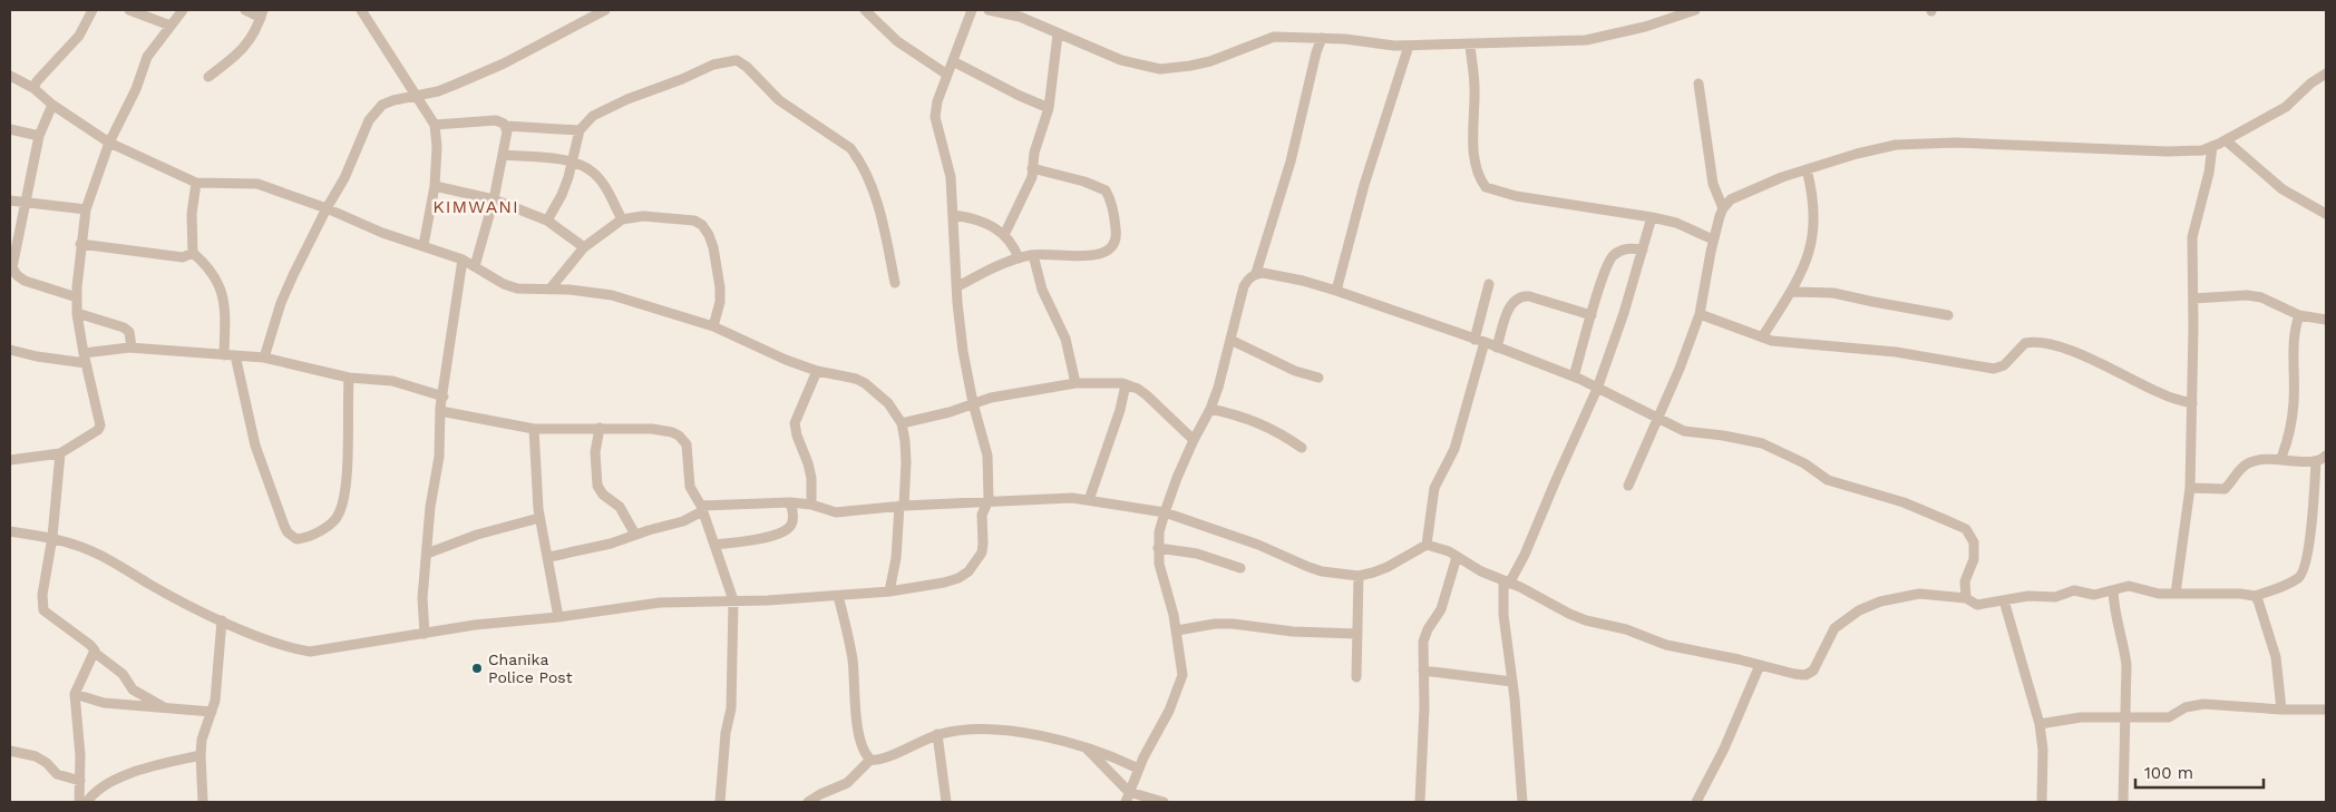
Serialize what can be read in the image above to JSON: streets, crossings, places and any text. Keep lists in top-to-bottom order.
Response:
{
  "districts": ["KIMWANI"],
  "places": ["Chanika Police Post"],
  "scale_bar": "100 m"
}
